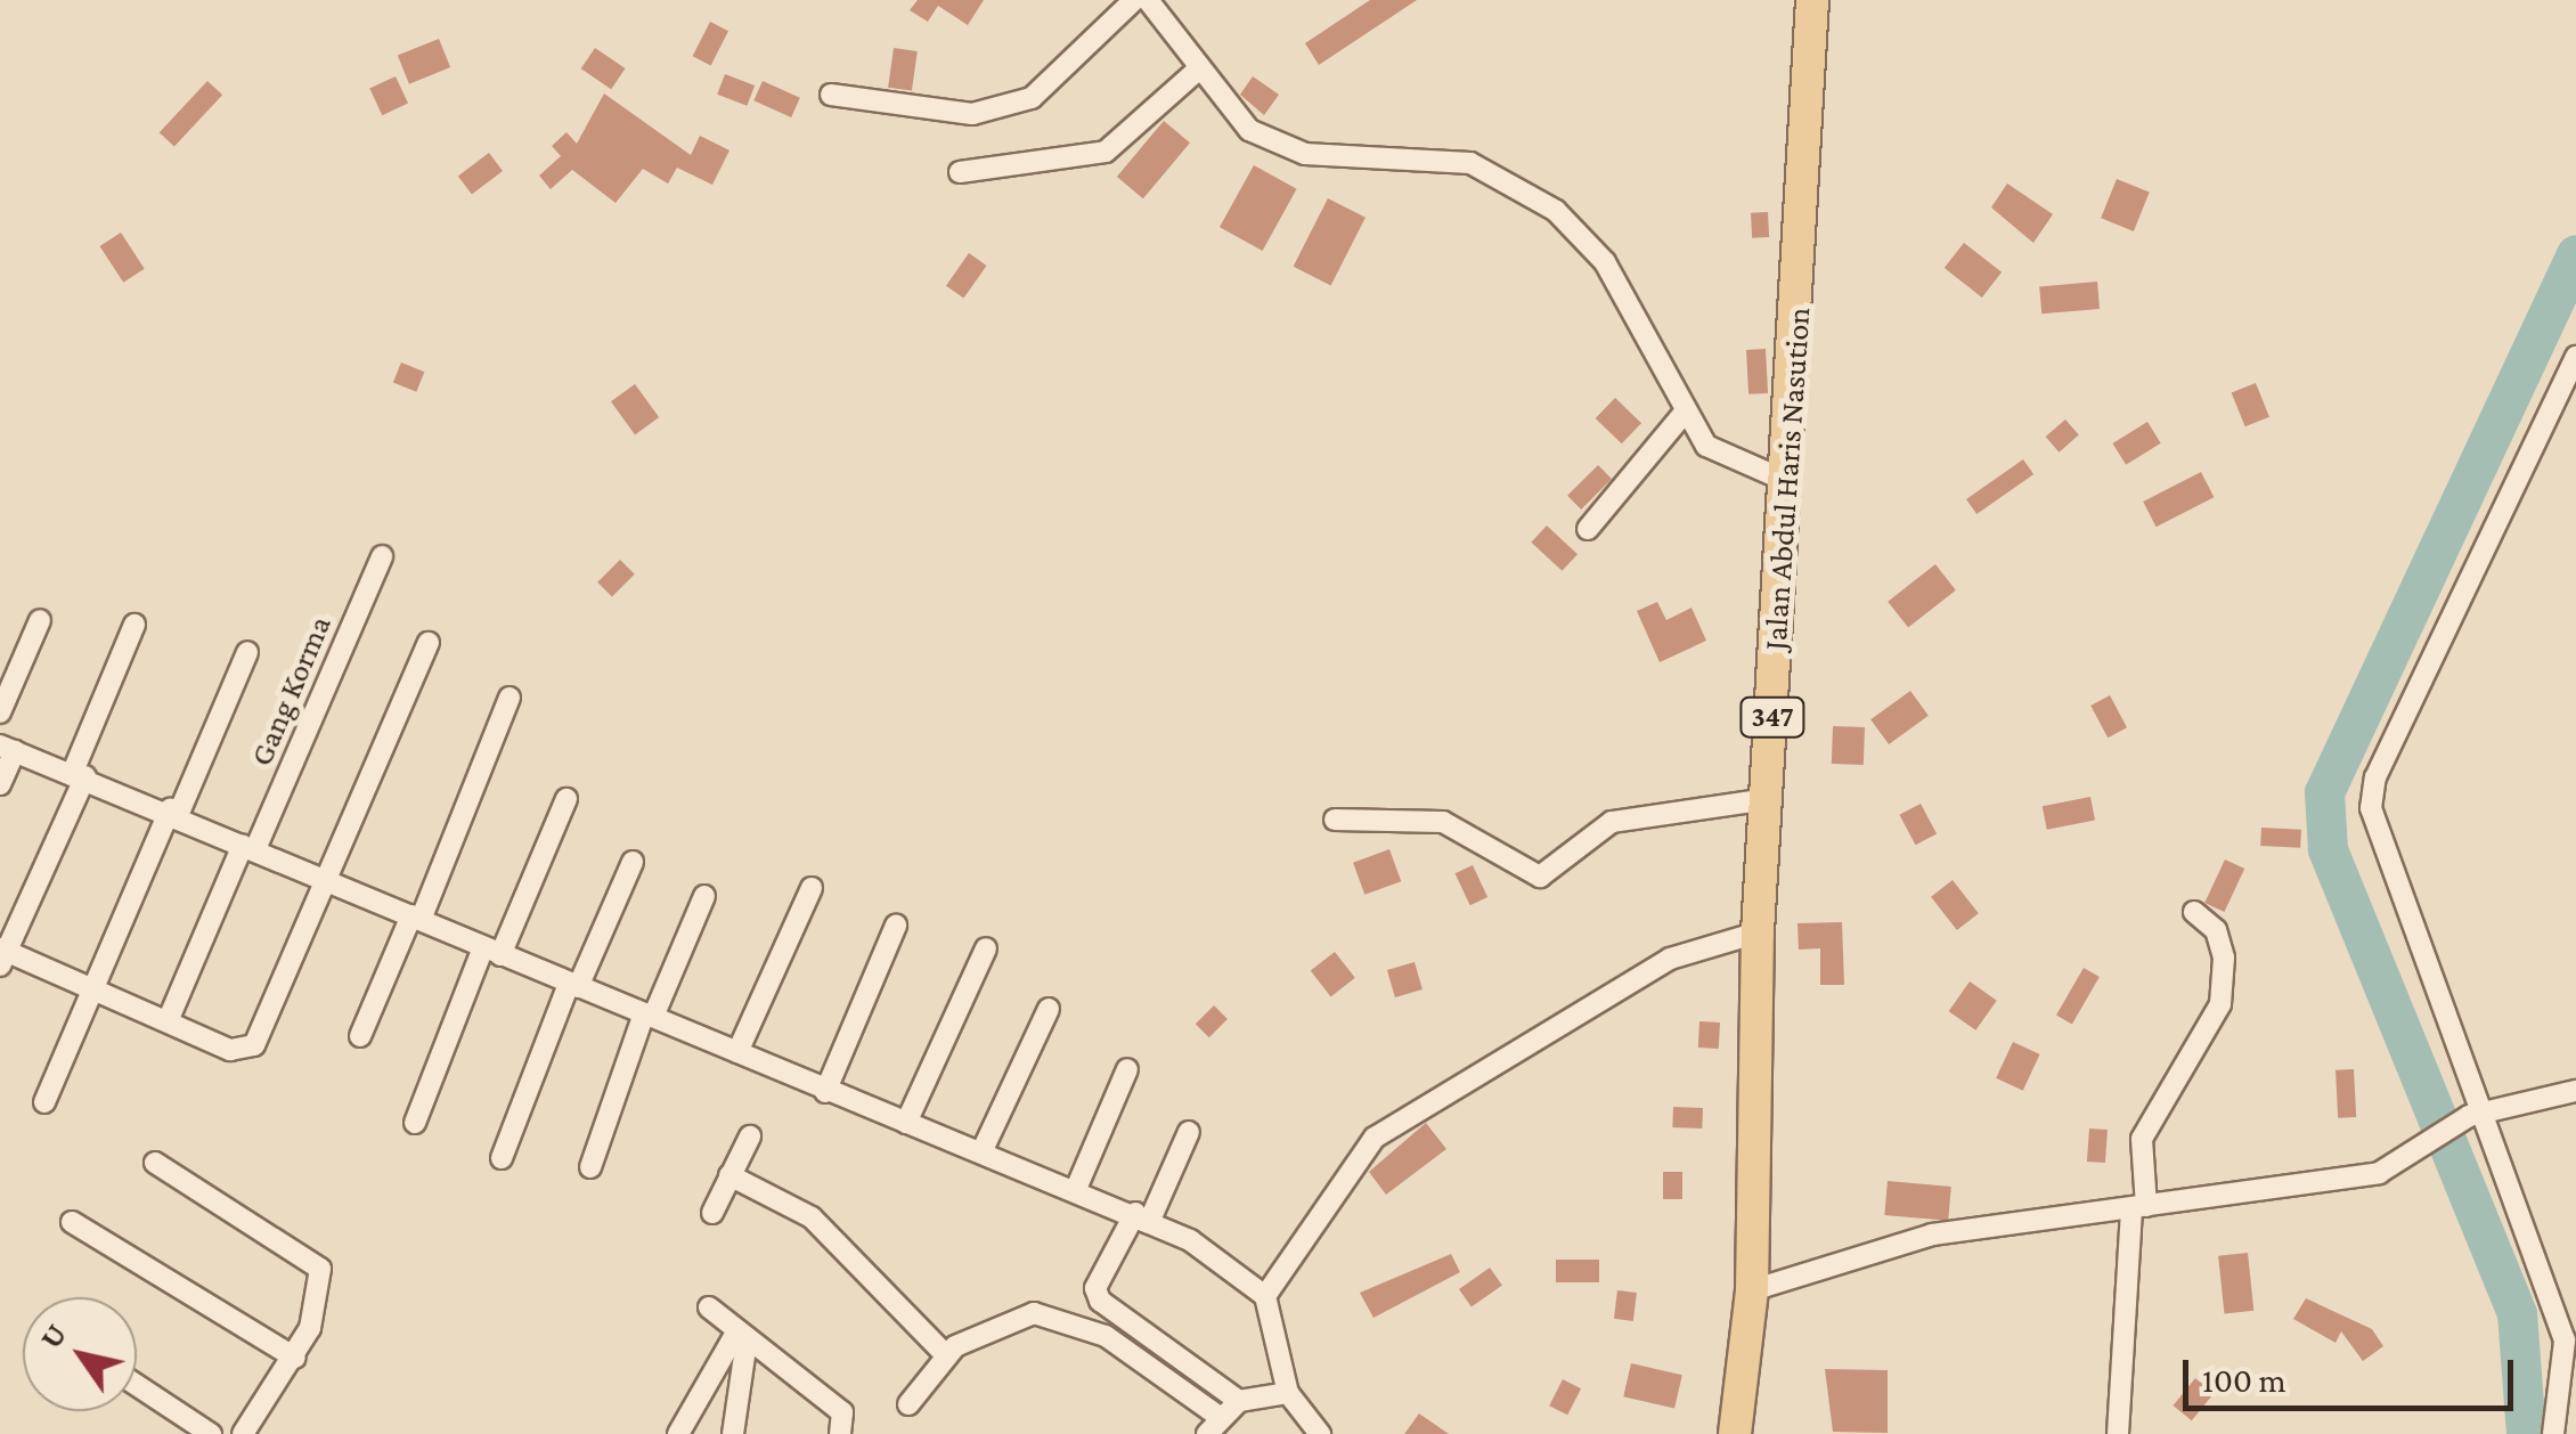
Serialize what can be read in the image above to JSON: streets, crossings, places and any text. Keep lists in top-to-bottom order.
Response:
{
  "streets": {
    "main road": ["Jalan Abdul Haris Nasution", "347"],
    "street": ["Gang Korma"]
  },
  "scale_bar": "100 m",
  "north": "top left"
}
